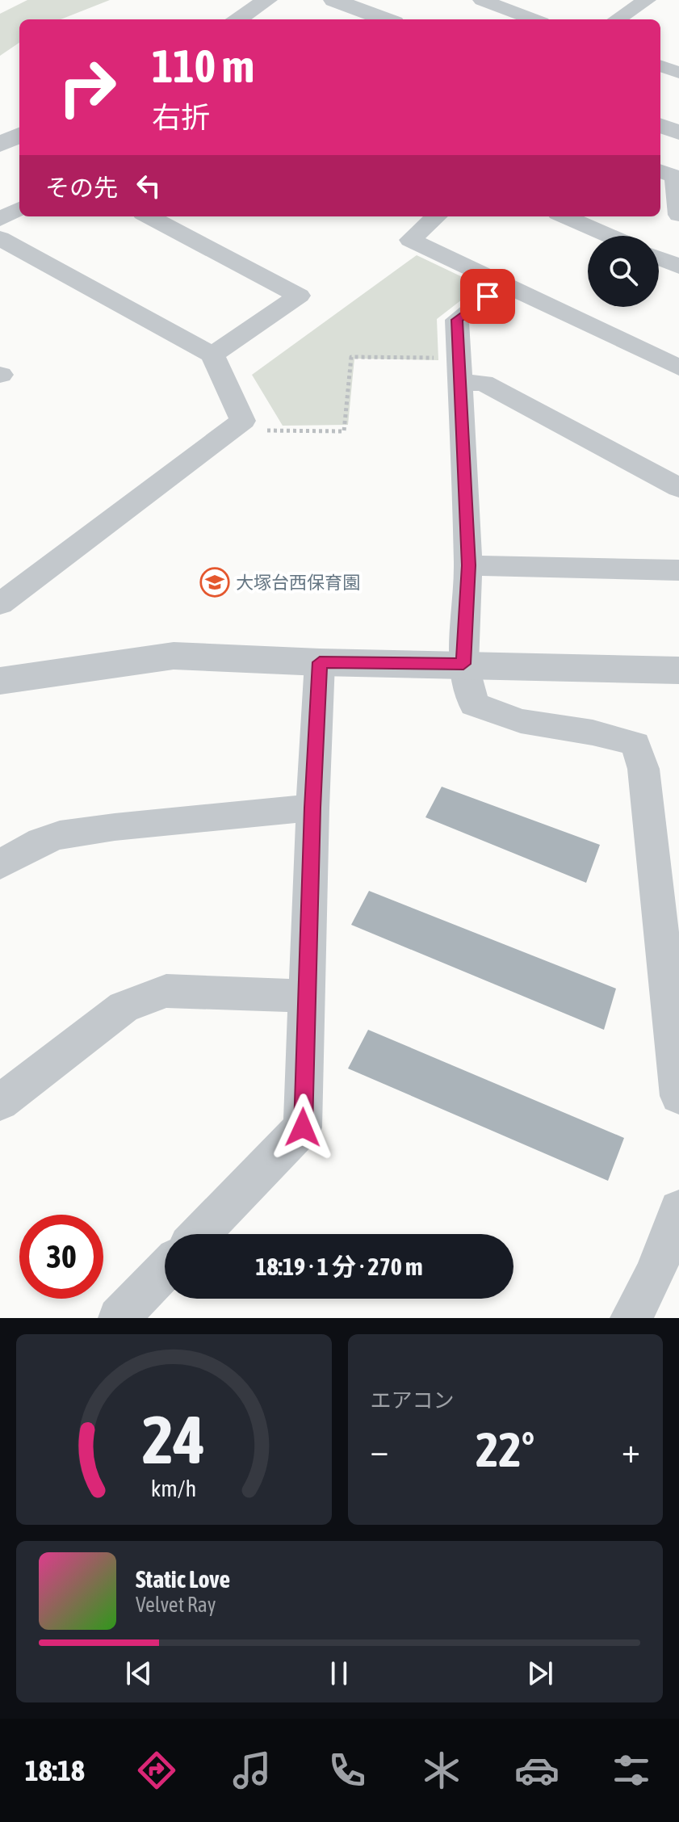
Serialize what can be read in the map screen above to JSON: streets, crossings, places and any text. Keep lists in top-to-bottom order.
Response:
{
  "places": {
    "school or university": ["大塚台西保育園"]
  },
  "page": {
    "turn": ["110 m", "右折"],
    "then": "その先",
    "limit": "30",
    "trip": "18:19 · 1 分 · 270 m",
    "tile": "エアコン",
    "heat": ["−", "22°", "+"],
    "song": ["Static Love", "Velvet Ray"],
    "tabs": "18:18",
    "gauge": ["24", "km/h"]
  }
}
